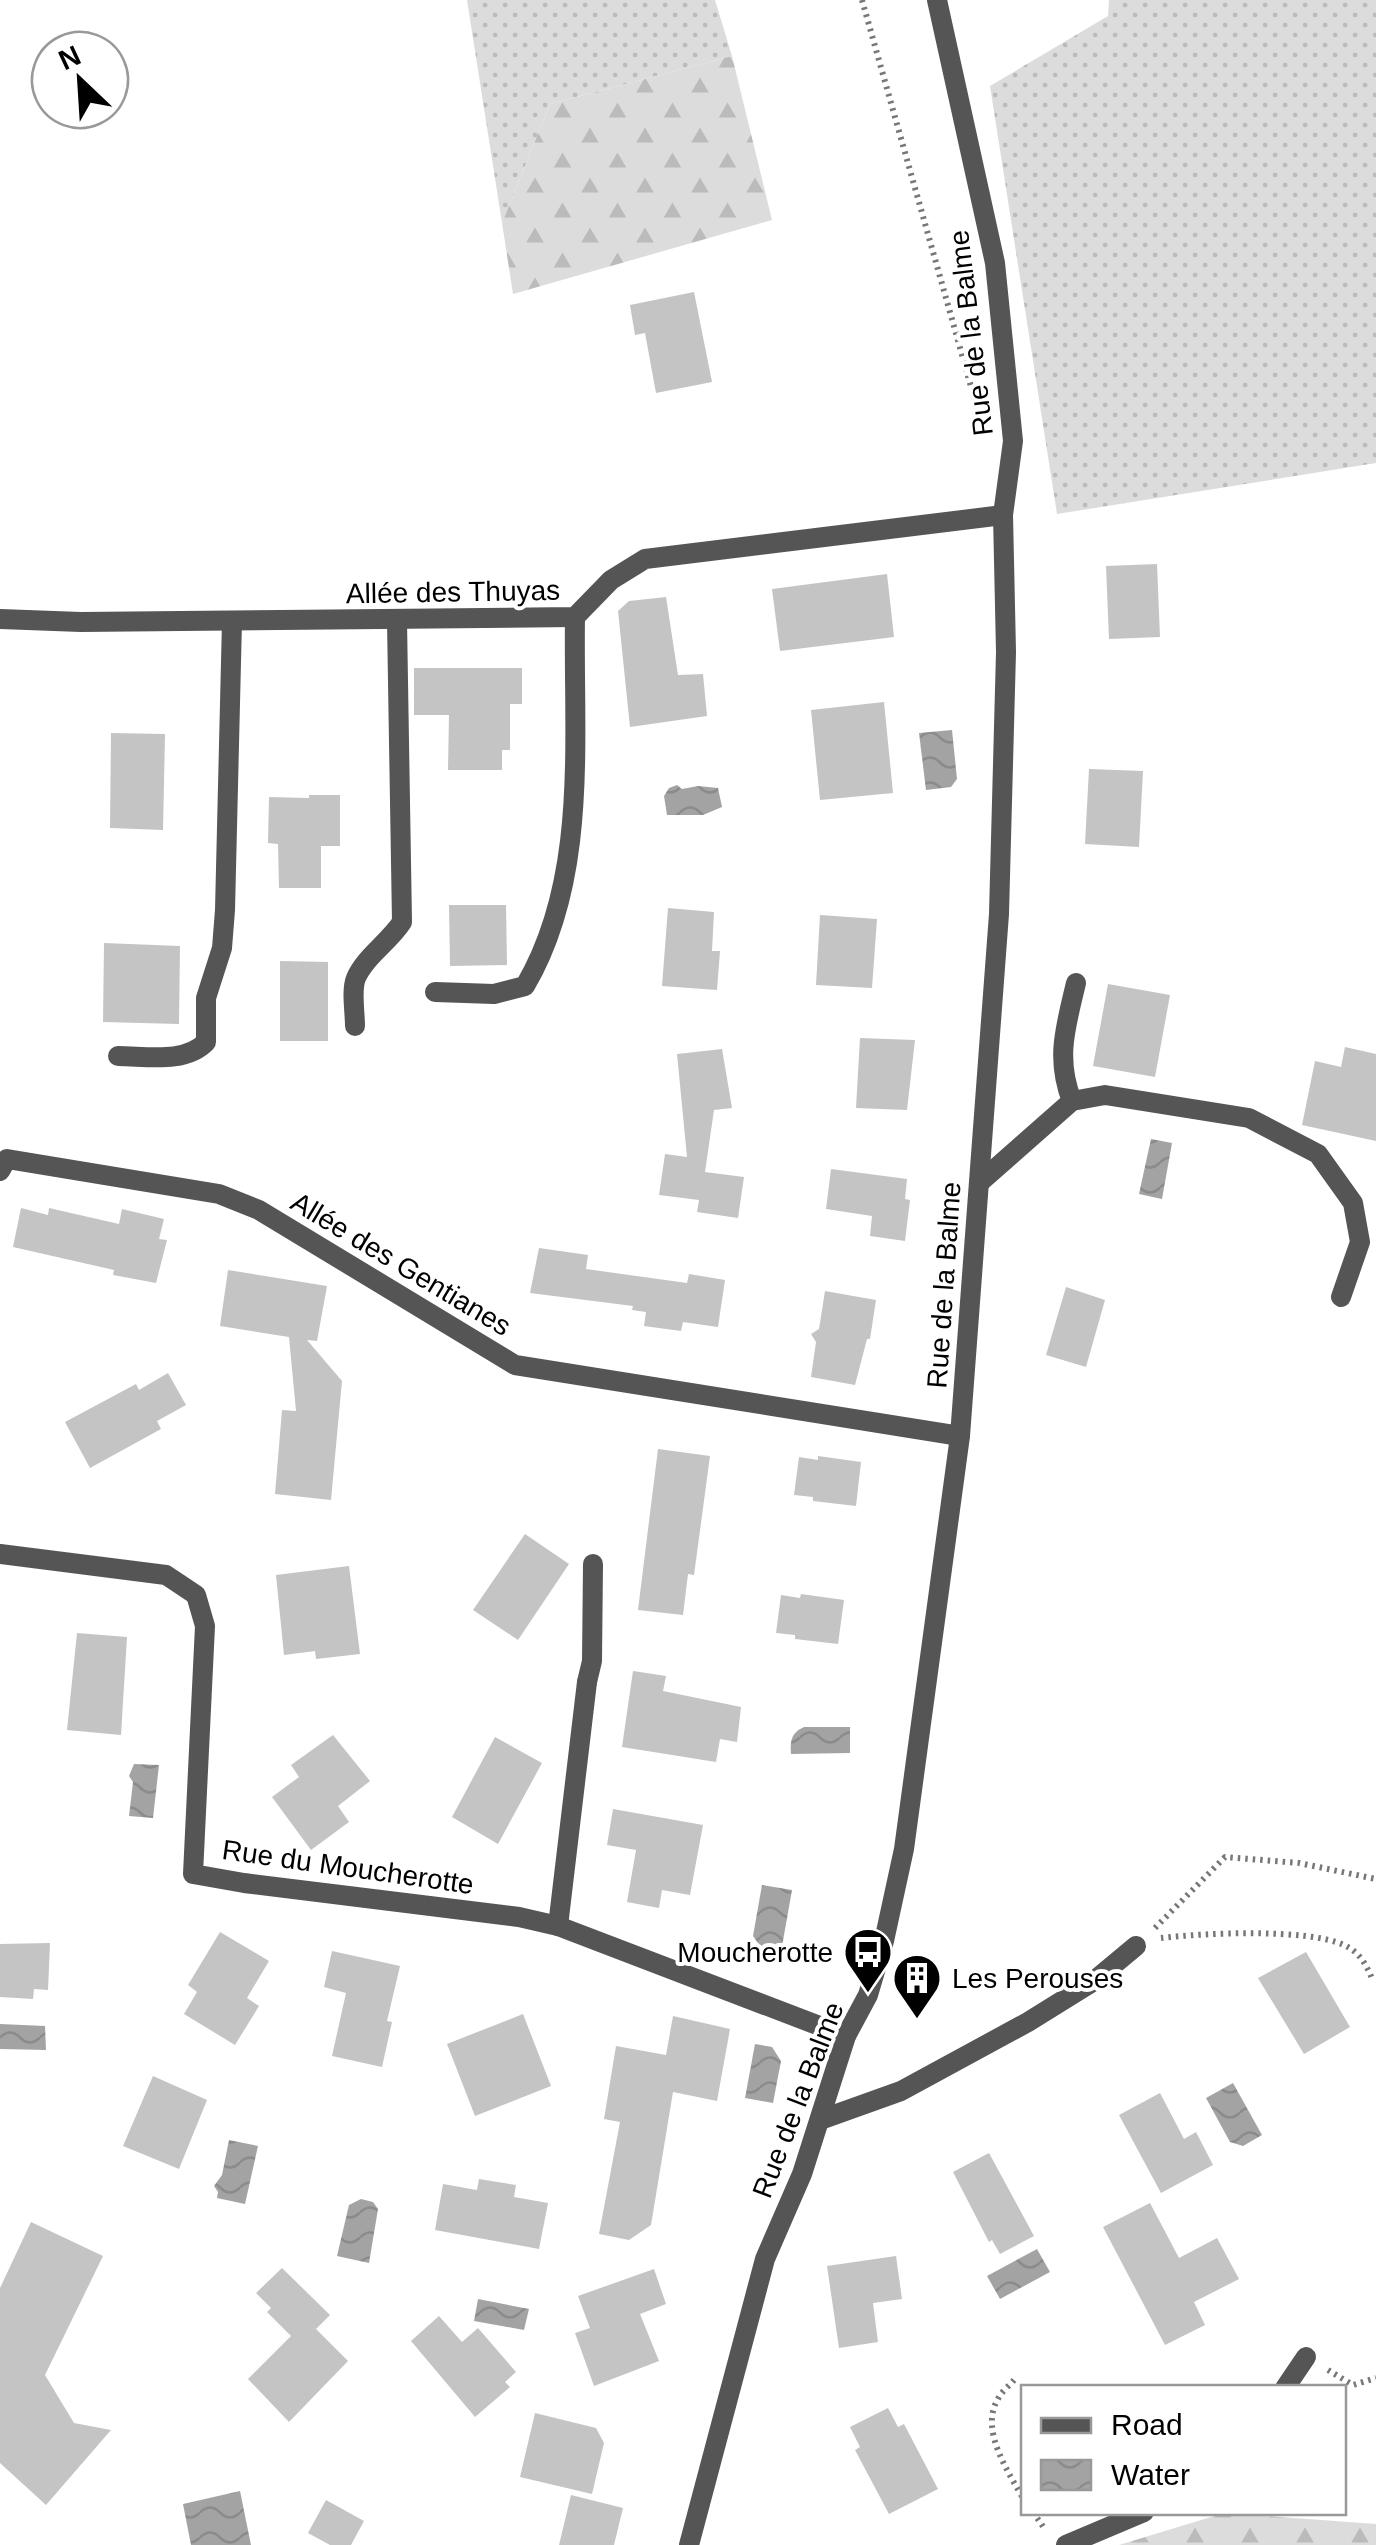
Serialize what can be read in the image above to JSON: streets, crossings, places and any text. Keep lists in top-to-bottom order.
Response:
{
  "streets": {
    "street": [
      "Rue de la Balme",
      "Allée des Thuyas",
      "Allée des Gentianes",
      "Rue du Moucherotte"
    ]
  },
  "crossings": [
    ["Rue de la Balme", "Allée des Thuyas"],
    ["Rue de la Balme", "Allée des Gentianes"],
    ["Rue de la Balme", "Rue du Moucherotte"]
  ],
  "places": {
    "bus stop": ["Moucherotte"],
    "building": ["Les Perouses"]
  },
  "legend": ["Road", "Water"],
  "north": "top left"
}
